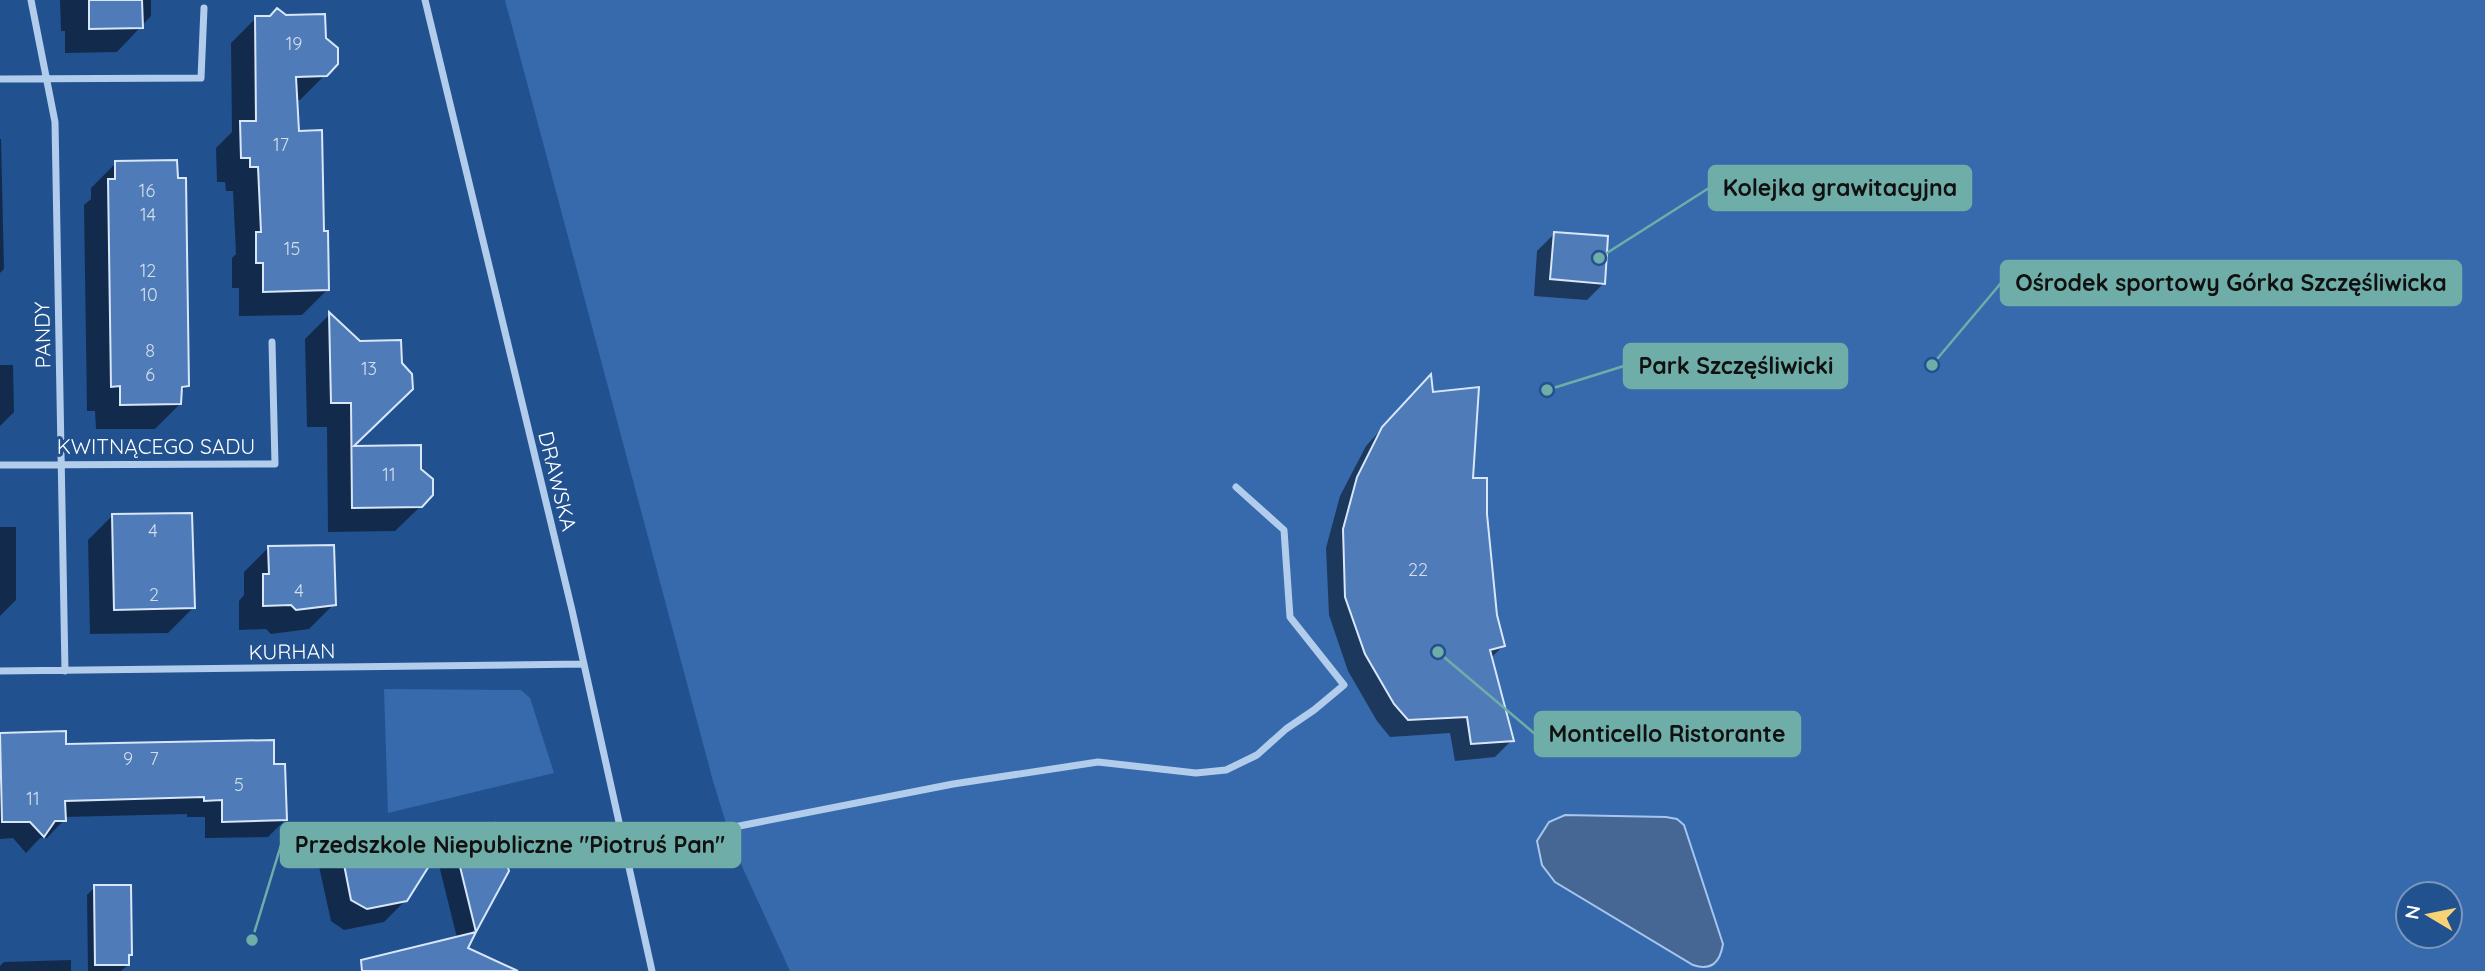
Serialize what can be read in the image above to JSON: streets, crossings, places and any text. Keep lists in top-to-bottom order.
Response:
{
  "streets": {
    "street": [
      "PANDY",
      "KWITNĄCEGO SADU",
      "DRAWSKA",
      "KURHAN"
    ]
  },
  "crossings": [
    ["PANDY", "KWITNĄCEGO SADU"],
    ["PANDY", "KURHAN"],
    ["DRAWSKA", "KURHAN"]
  ],
  "places": [
    "Kolejka grawitacyjna",
    "Ośrodek sportowy Górka Szczęśliwicka",
    "Park Szczęśliwicki",
    "Monticello Ristorante",
    "Przedszkole Niepubliczne \"Piotruś Pan\""
  ],
  "house_numbers": [
    "19",
    "17",
    "16",
    "14",
    "15",
    "12",
    "10",
    "8",
    "13",
    "6",
    "11",
    "4",
    "22",
    "4",
    "2",
    "9",
    "7",
    "5",
    "11"
  ],
  "north": "left"
}
